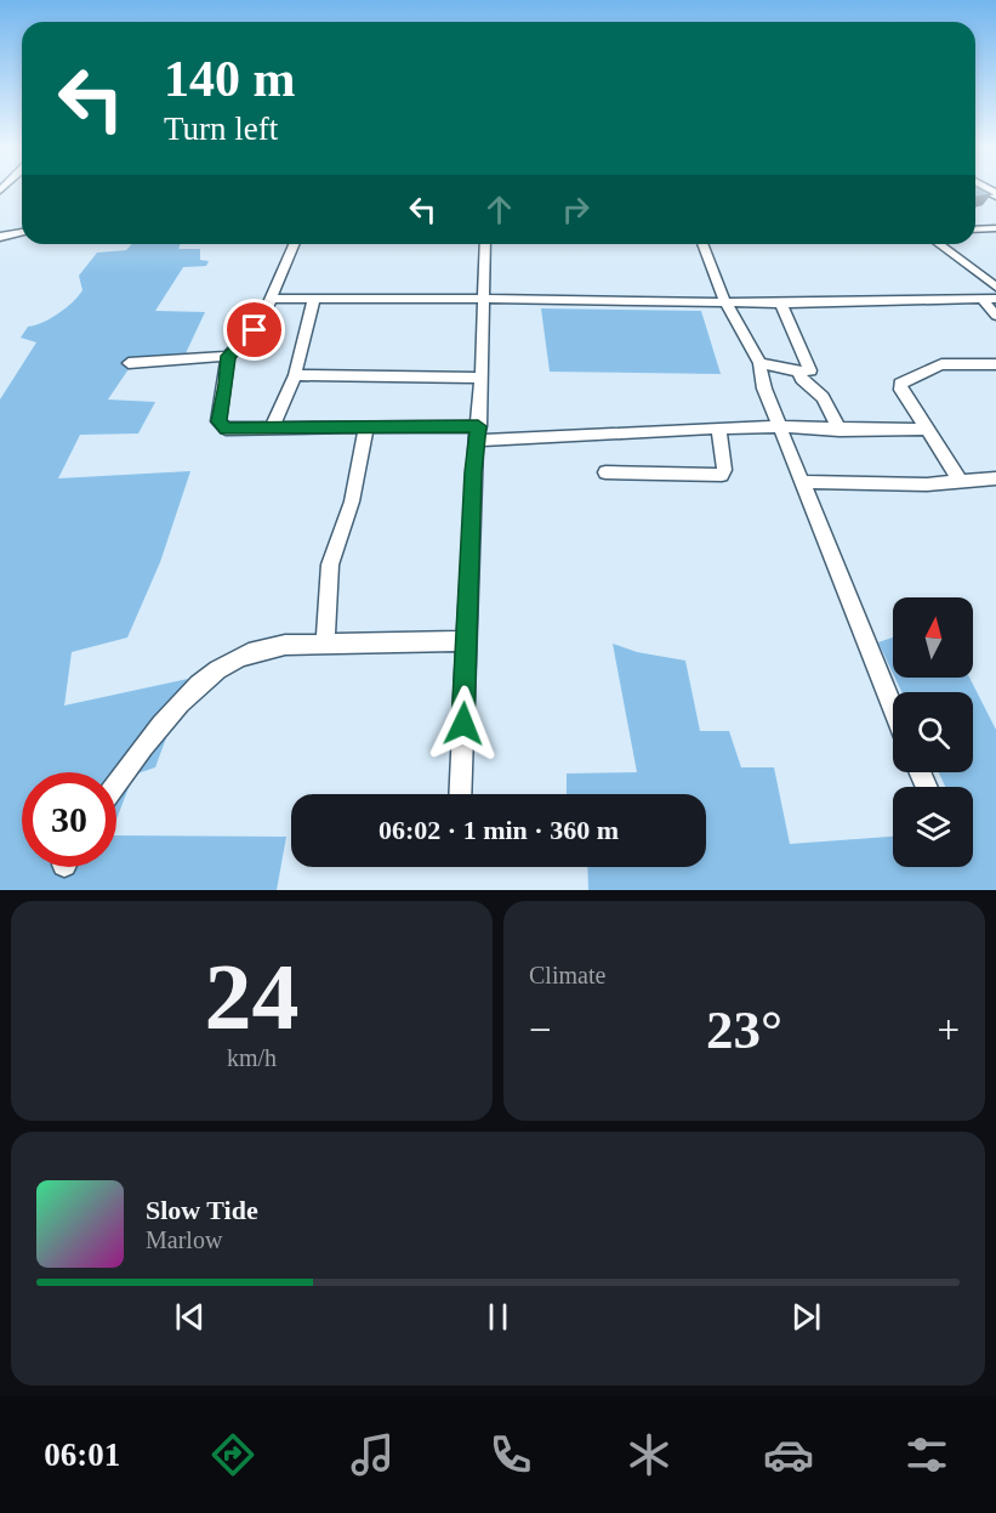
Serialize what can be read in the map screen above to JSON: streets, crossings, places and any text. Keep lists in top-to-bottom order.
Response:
{
  "north": "top",
  "page": {
    "turn": ["140 m", "Turn left"],
    "limit": "30",
    "trip": "06:02 · 1 min · 360 m",
    "tile": [
      ["24", "km/h"],
      "Climate"
    ],
    "heat": ["−", "23°", "+"],
    "song": ["Slow Tide", "Marlow"],
    "tabs": "06:01"
  }
}
